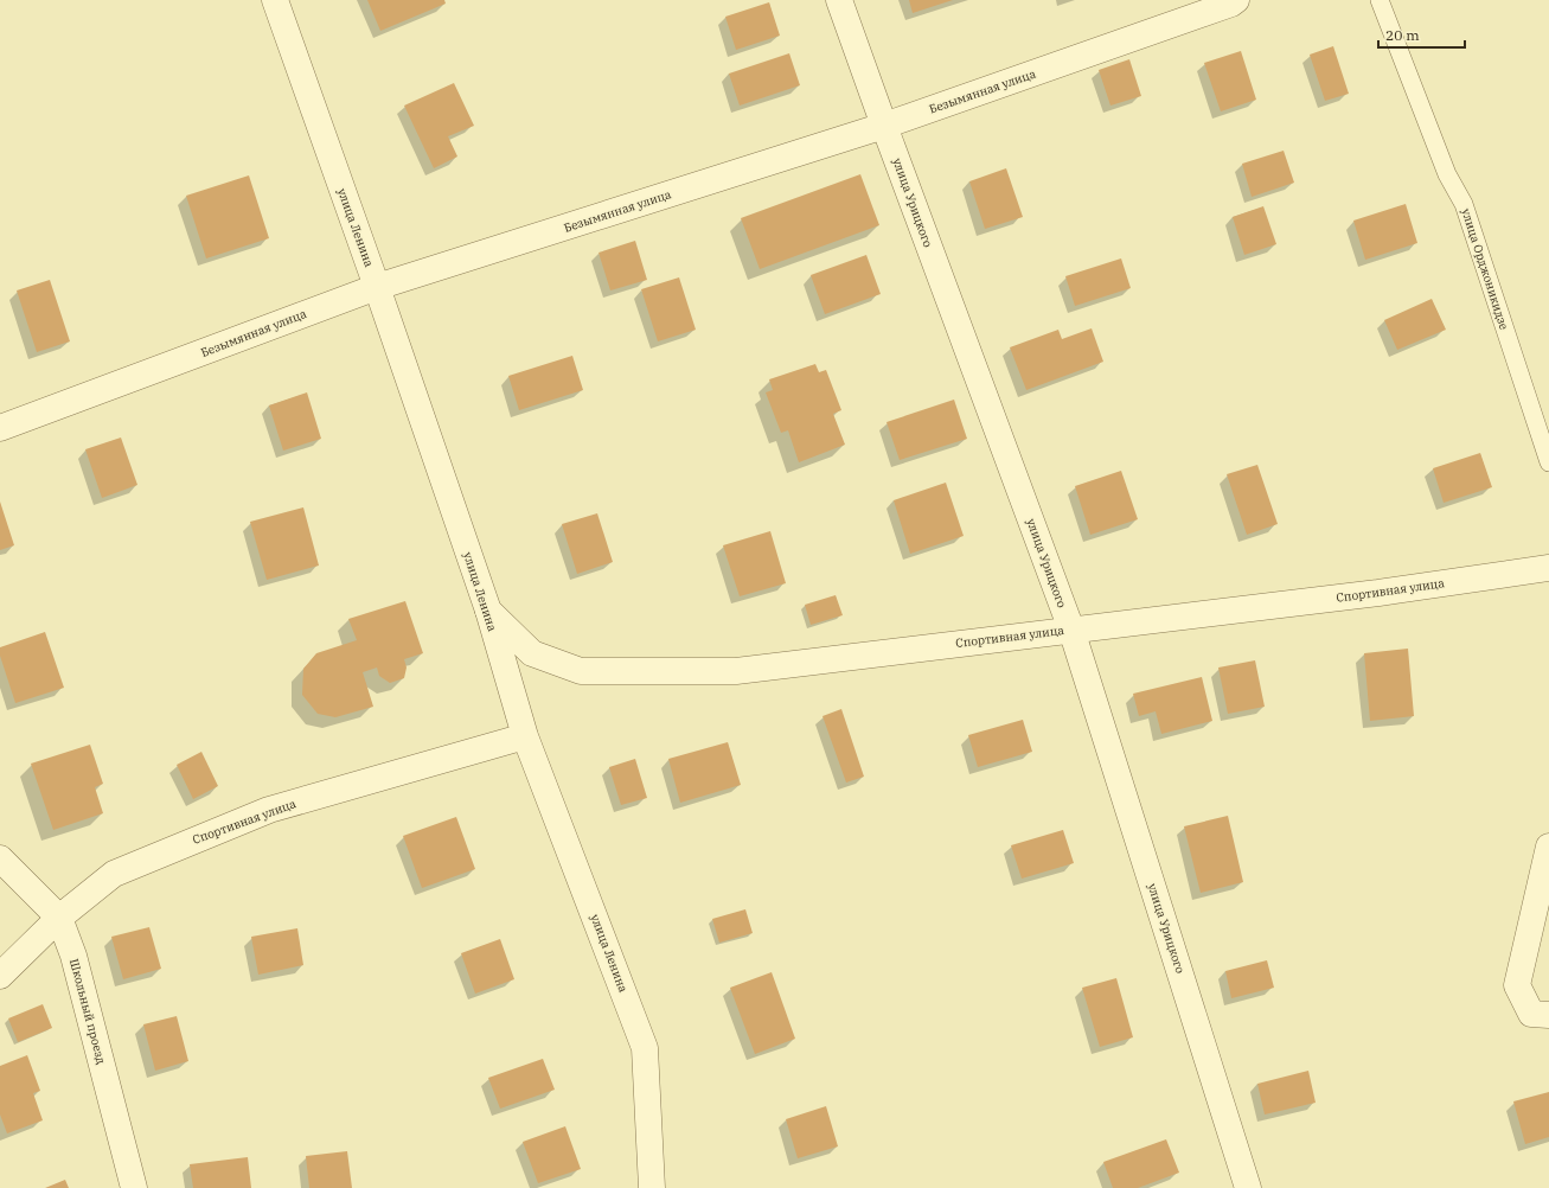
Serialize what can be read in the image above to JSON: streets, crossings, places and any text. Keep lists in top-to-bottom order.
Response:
{
  "streets": {
    "street": [
      "Безымянная улица",
      "улица Урицкого",
      "улица Ленина",
      "Спортивная улица",
      "Школьный проезд"
    ],
    "lane": ["улица Орджоникидзе"]
  },
  "crossings": [
    ["Безымянная улица", "улица Урицкого"],
    ["Безымянная улица", "улица Ленина"],
    ["улица Урицкого", "Спортивная улица"],
    ["улица Ленина", "Спортивная улица"],
    ["Спортивная улица", "Школьный проезд"]
  ],
  "scale_bar": "20 m"
}
